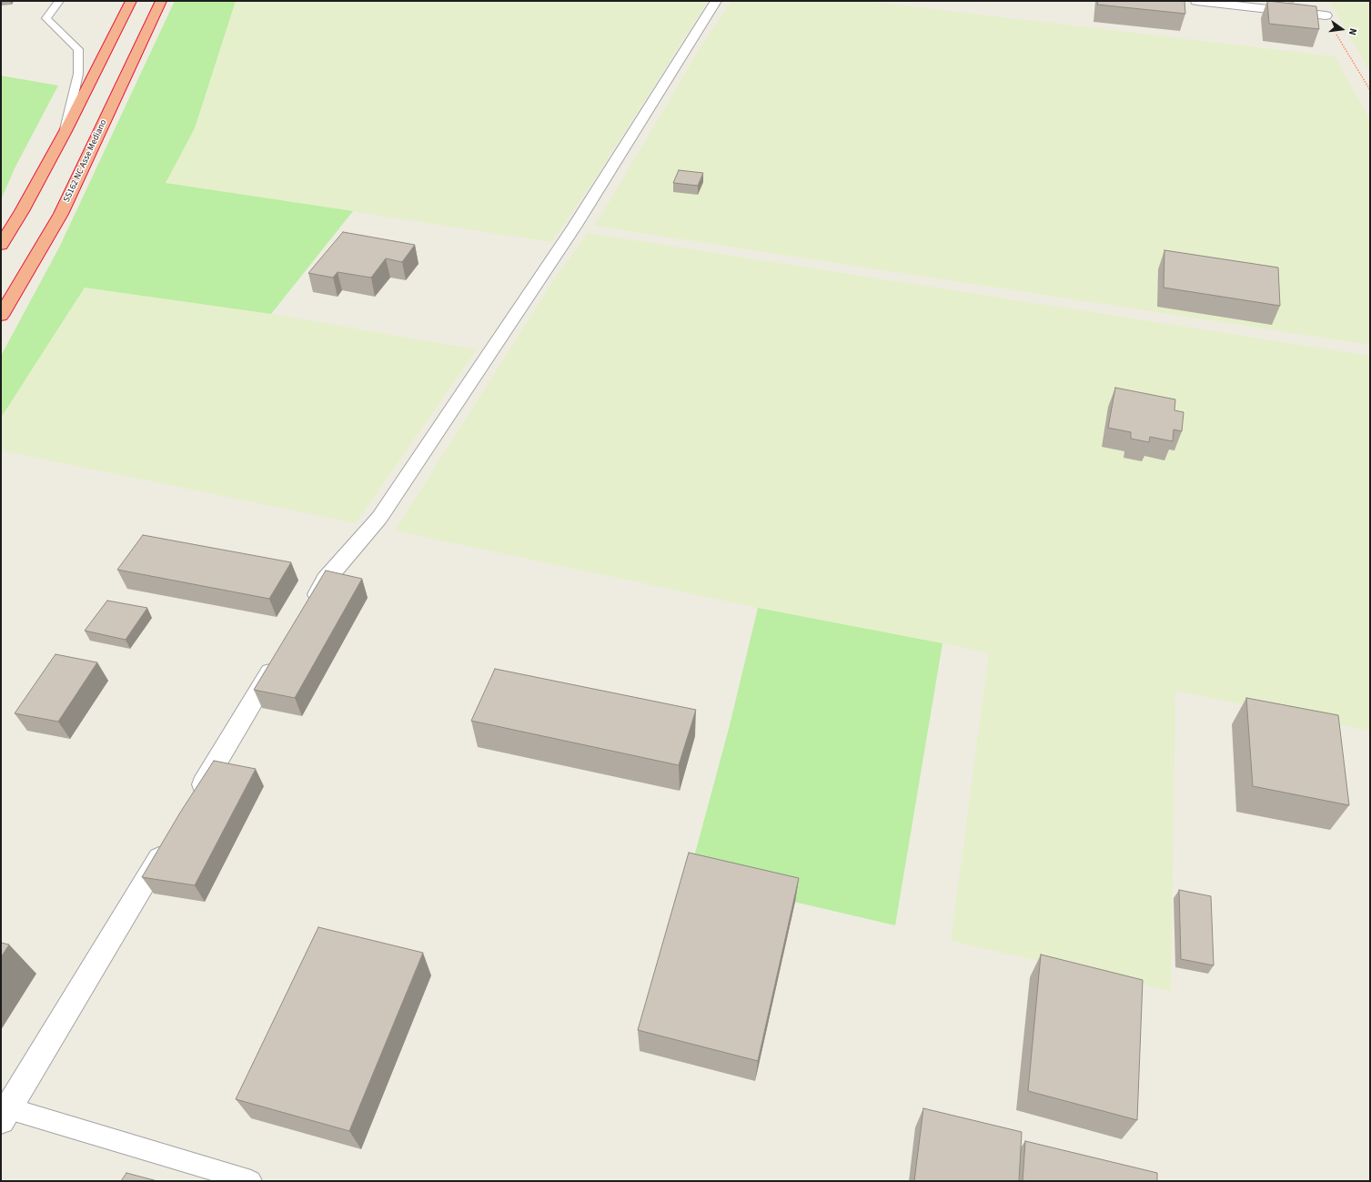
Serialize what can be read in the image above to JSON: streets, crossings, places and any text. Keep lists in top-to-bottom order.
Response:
{
  "streets": {
    "highway": ["SS162 NC Asse Mediano"]
  },
  "north": "right"
}
